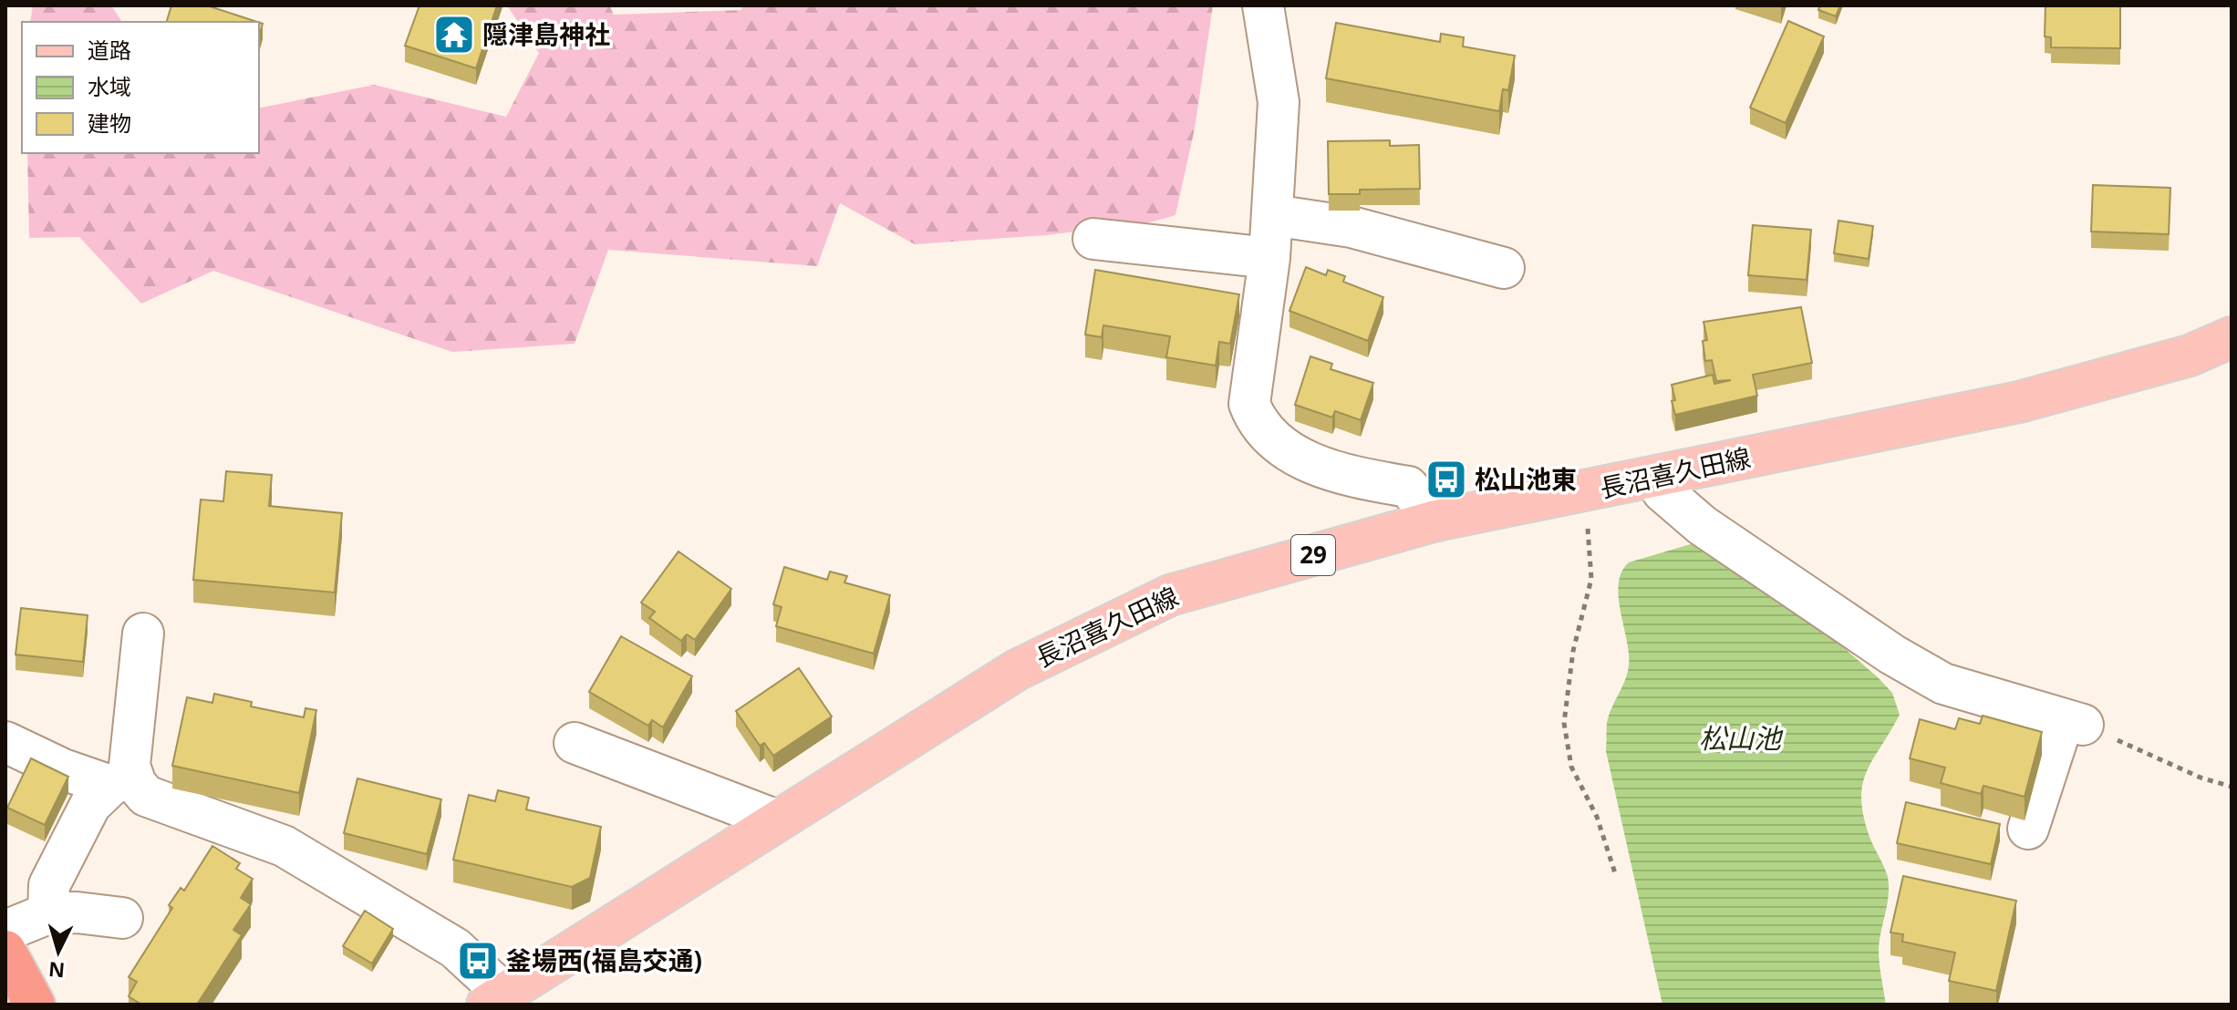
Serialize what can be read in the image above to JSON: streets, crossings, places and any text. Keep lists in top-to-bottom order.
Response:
{
  "streets": {
    "main road": ["長沼喜久田線", "29"]
  },
  "water": ["松山池"],
  "places": {
    "temple": ["隠津島神社"],
    "bus stop": ["松山池東", "釜場西(福島交通)"]
  },
  "legend": ["道路", "水域", "建物"],
  "north": "bottom"
}
